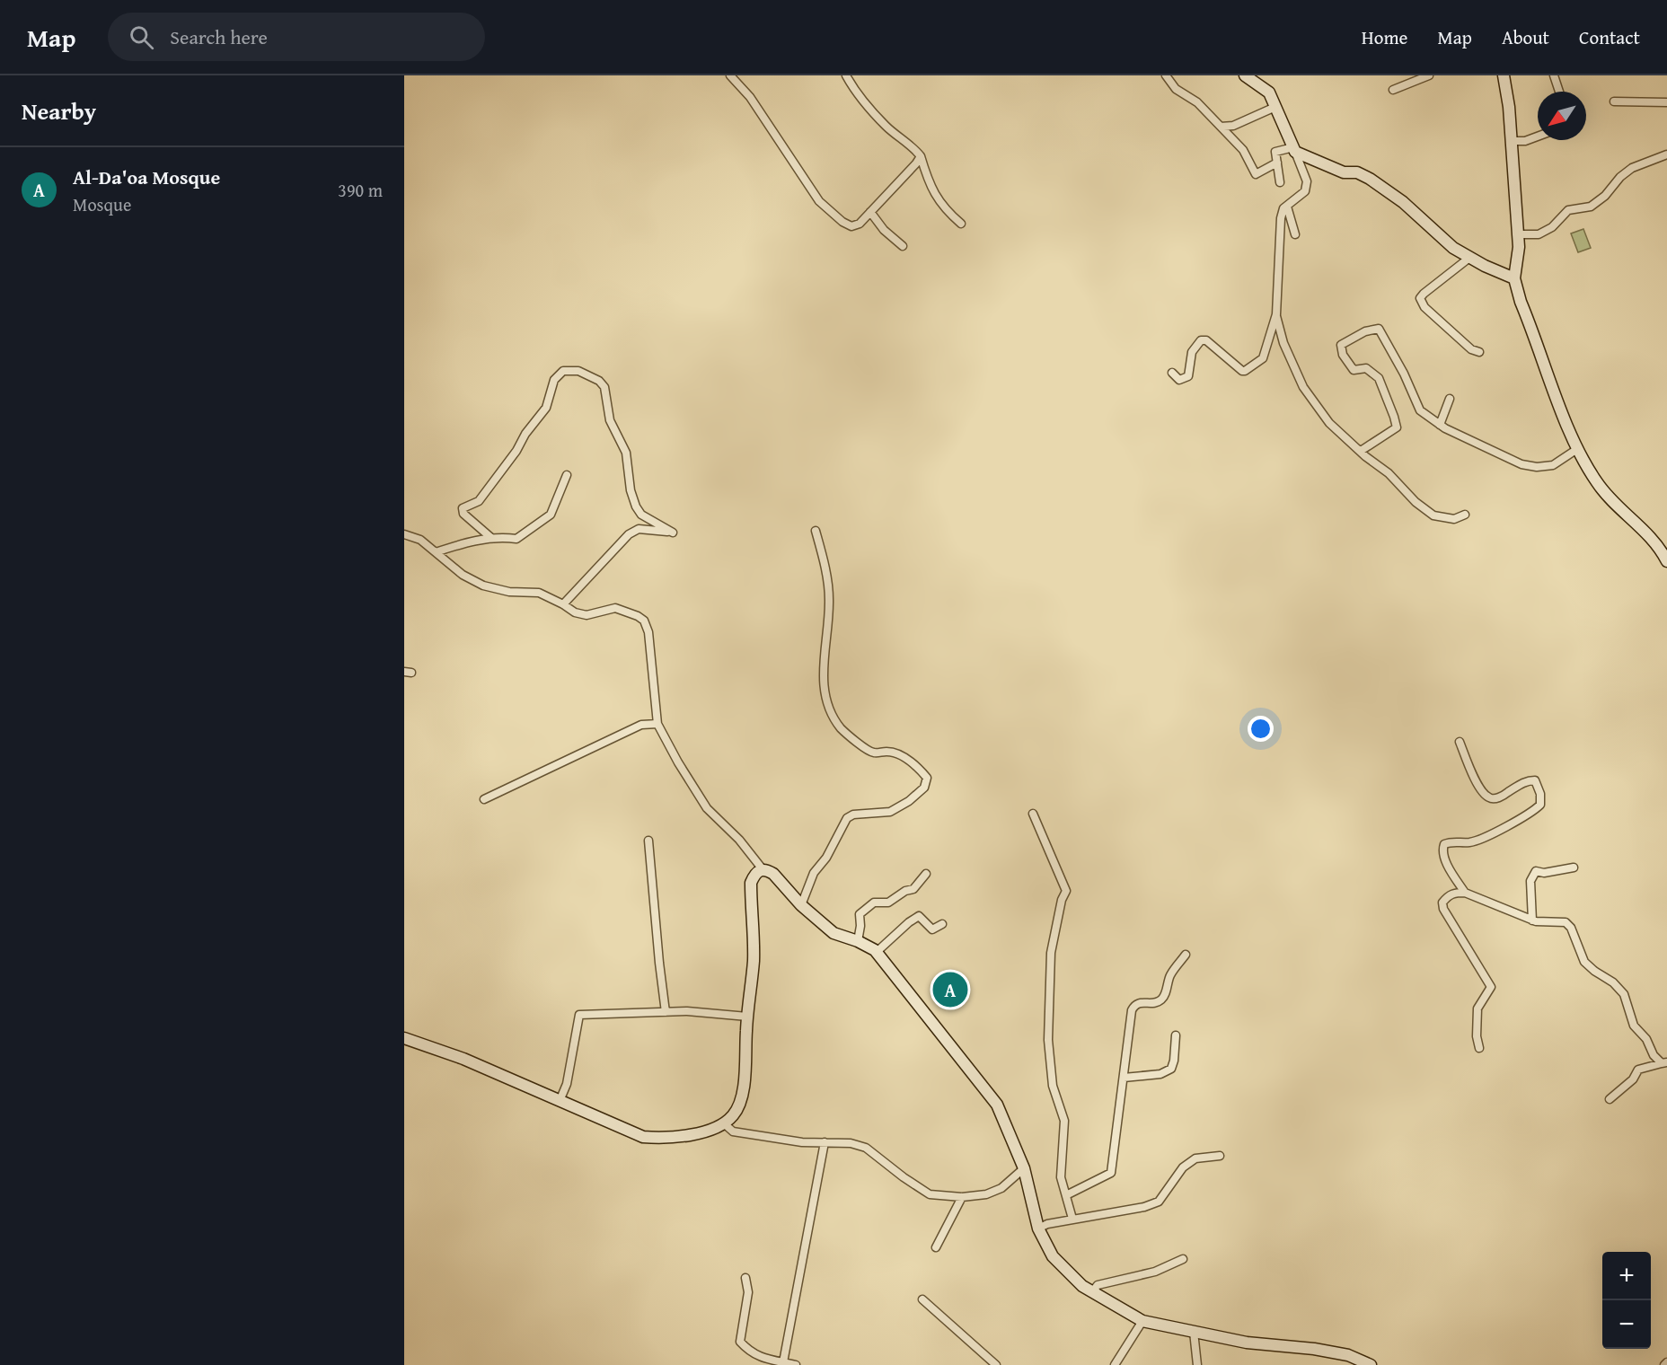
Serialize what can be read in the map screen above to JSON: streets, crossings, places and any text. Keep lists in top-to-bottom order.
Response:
{
  "north": "bottom left",
  "page": {
    "header": "Map",
    "search": "Search here",
    "nav": [
      "Home",
      "Map",
      "About",
      "Contact"
    ],
    "heading": "Nearby",
    "list": [
      {
        "mark": "A",
        "name": "Al-Da'oa Mosque",
        "note": "Mosque",
        "value": "390 m"
      }
    ],
    "pins": "A",
    "map_buttons": ["+", "−"]
  }
}
